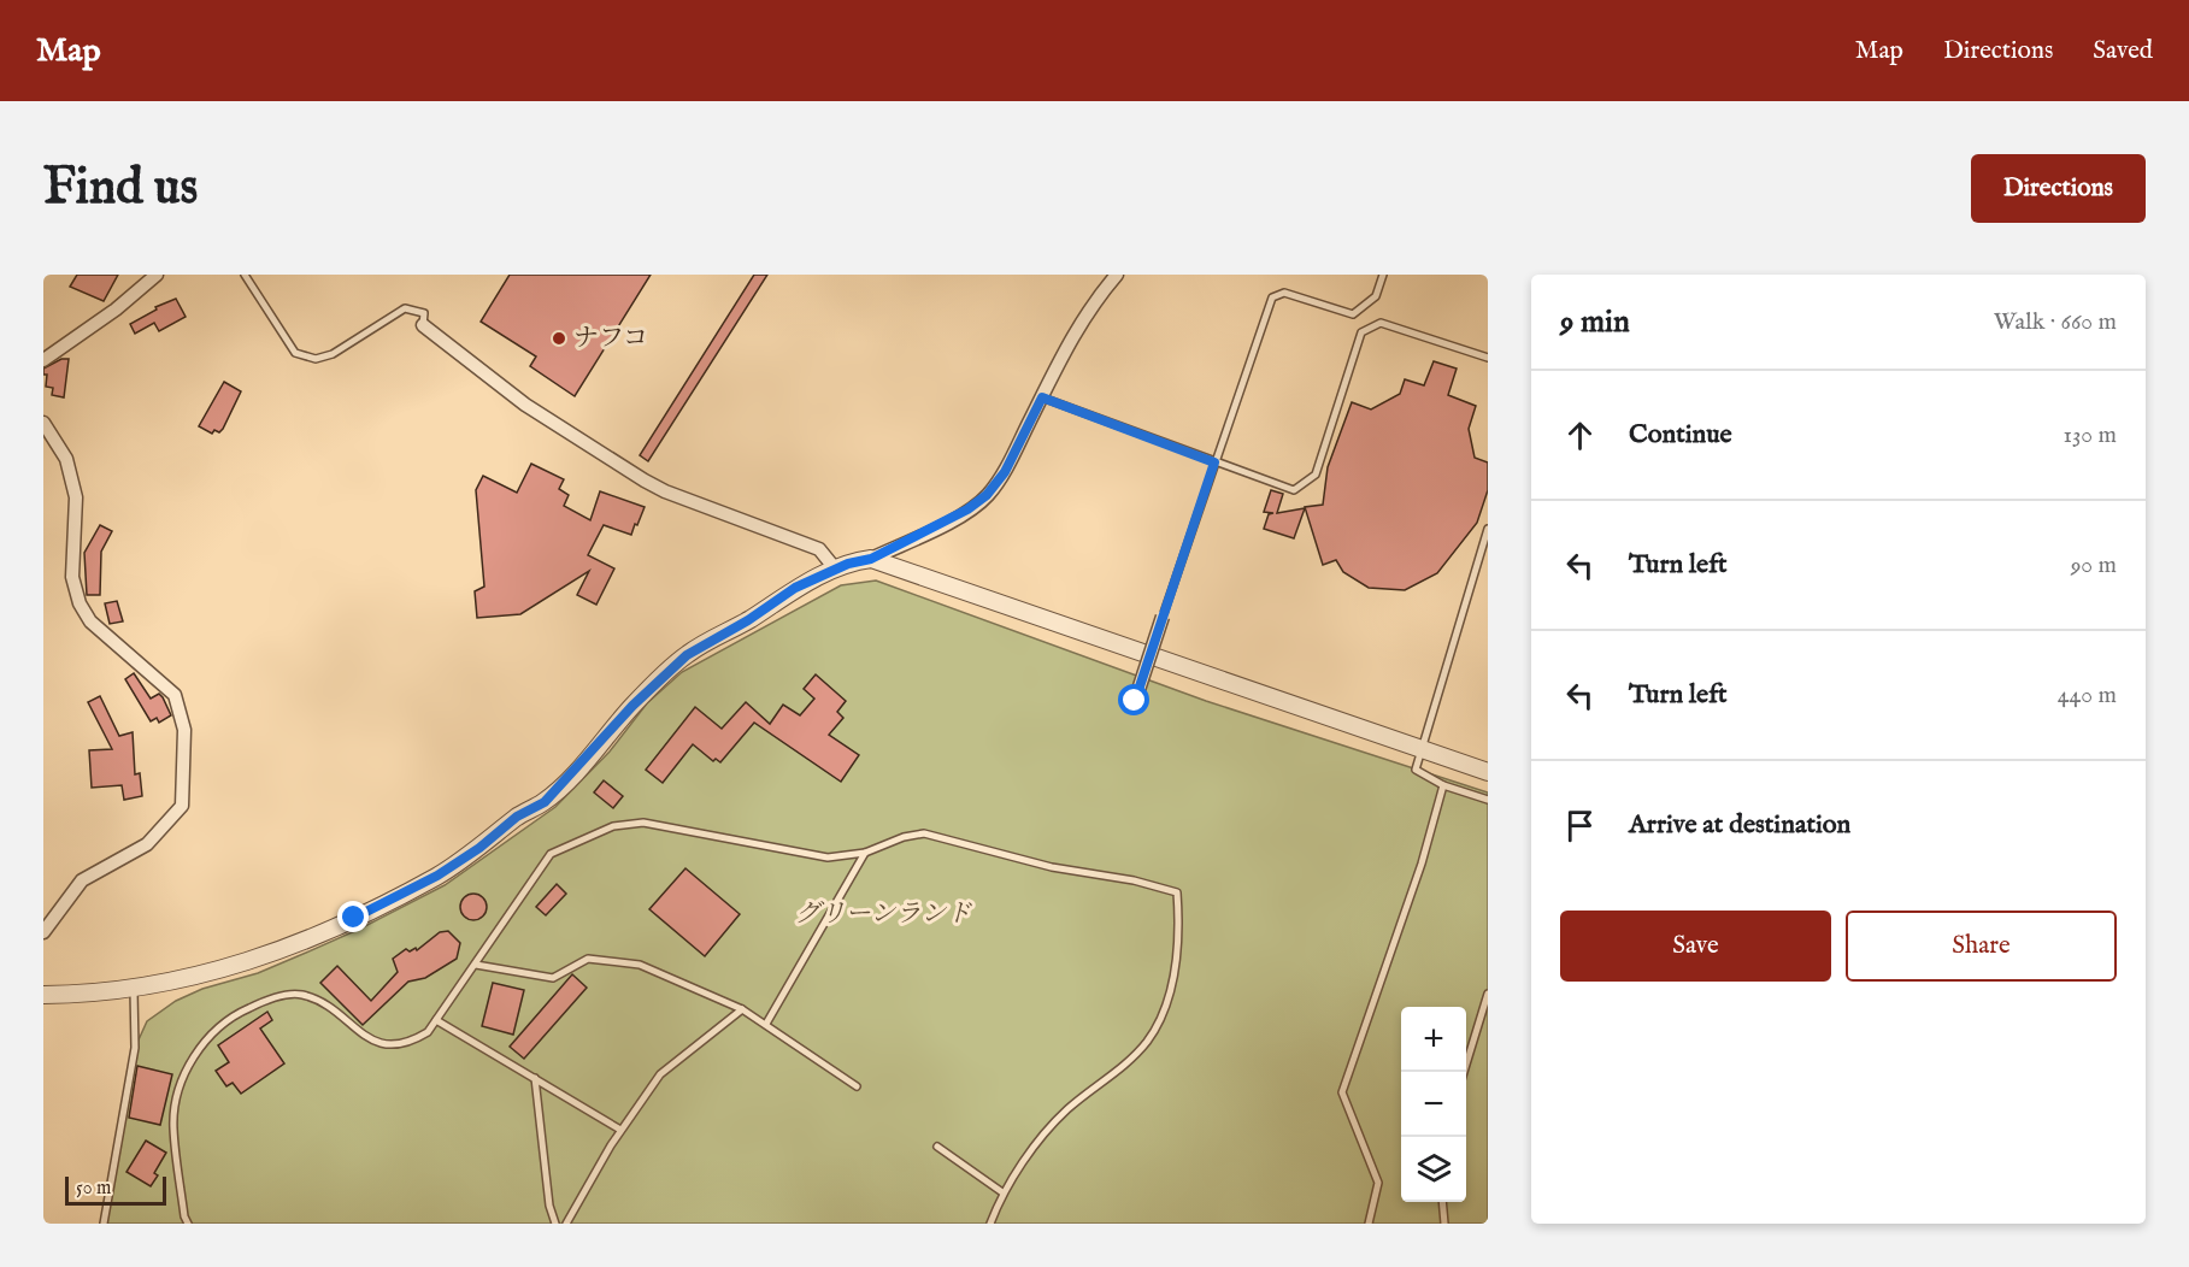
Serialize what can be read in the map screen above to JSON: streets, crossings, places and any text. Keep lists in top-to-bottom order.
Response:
{
  "parks": ["グリーンランド"],
  "places": ["ナフコ"],
  "scale_bar": "50 m",
  "page": {
    "header": "Map",
    "nav": ["Map", "Directions", "Saved"],
    "buttons": [
      "Directions",
      ["Save", "Share"]
    ],
    "title": "Find us",
    "heading": ["9 min", "Walk · 660 m"],
    "list": [
      ["Continue", "130 m"],
      ["Turn left", "90 m"],
      ["Turn left", "440 m"],
      "Arrive at destination"
    ],
    "map_buttons": ["+", "−"],
    "scale": "50 m"
  }
}
